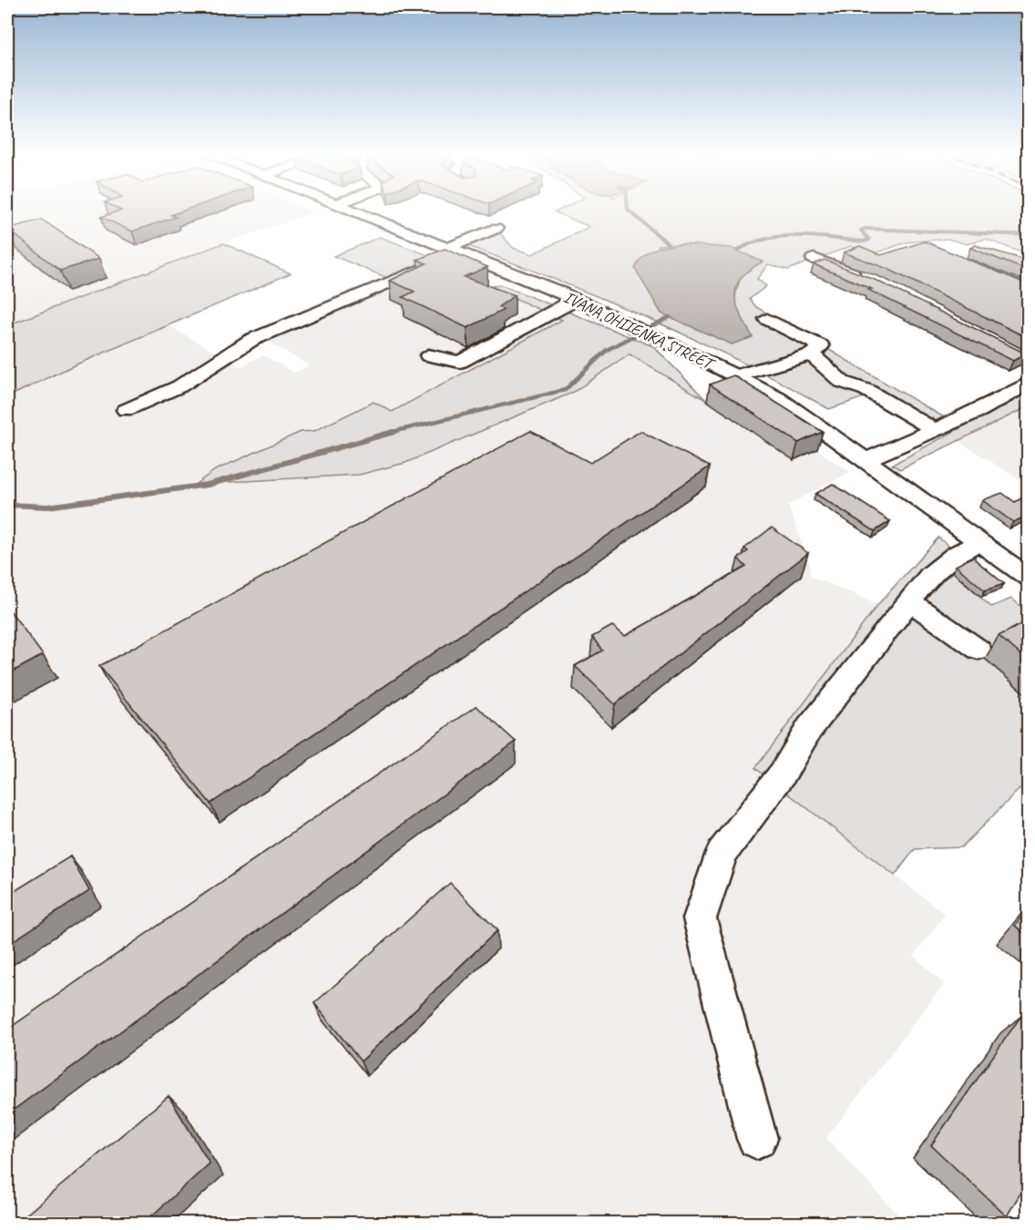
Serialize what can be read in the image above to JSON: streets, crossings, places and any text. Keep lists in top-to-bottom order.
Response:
{
  "streets": {
    "street": ["IVANA OHIIENKA STREET"]
  }
}
